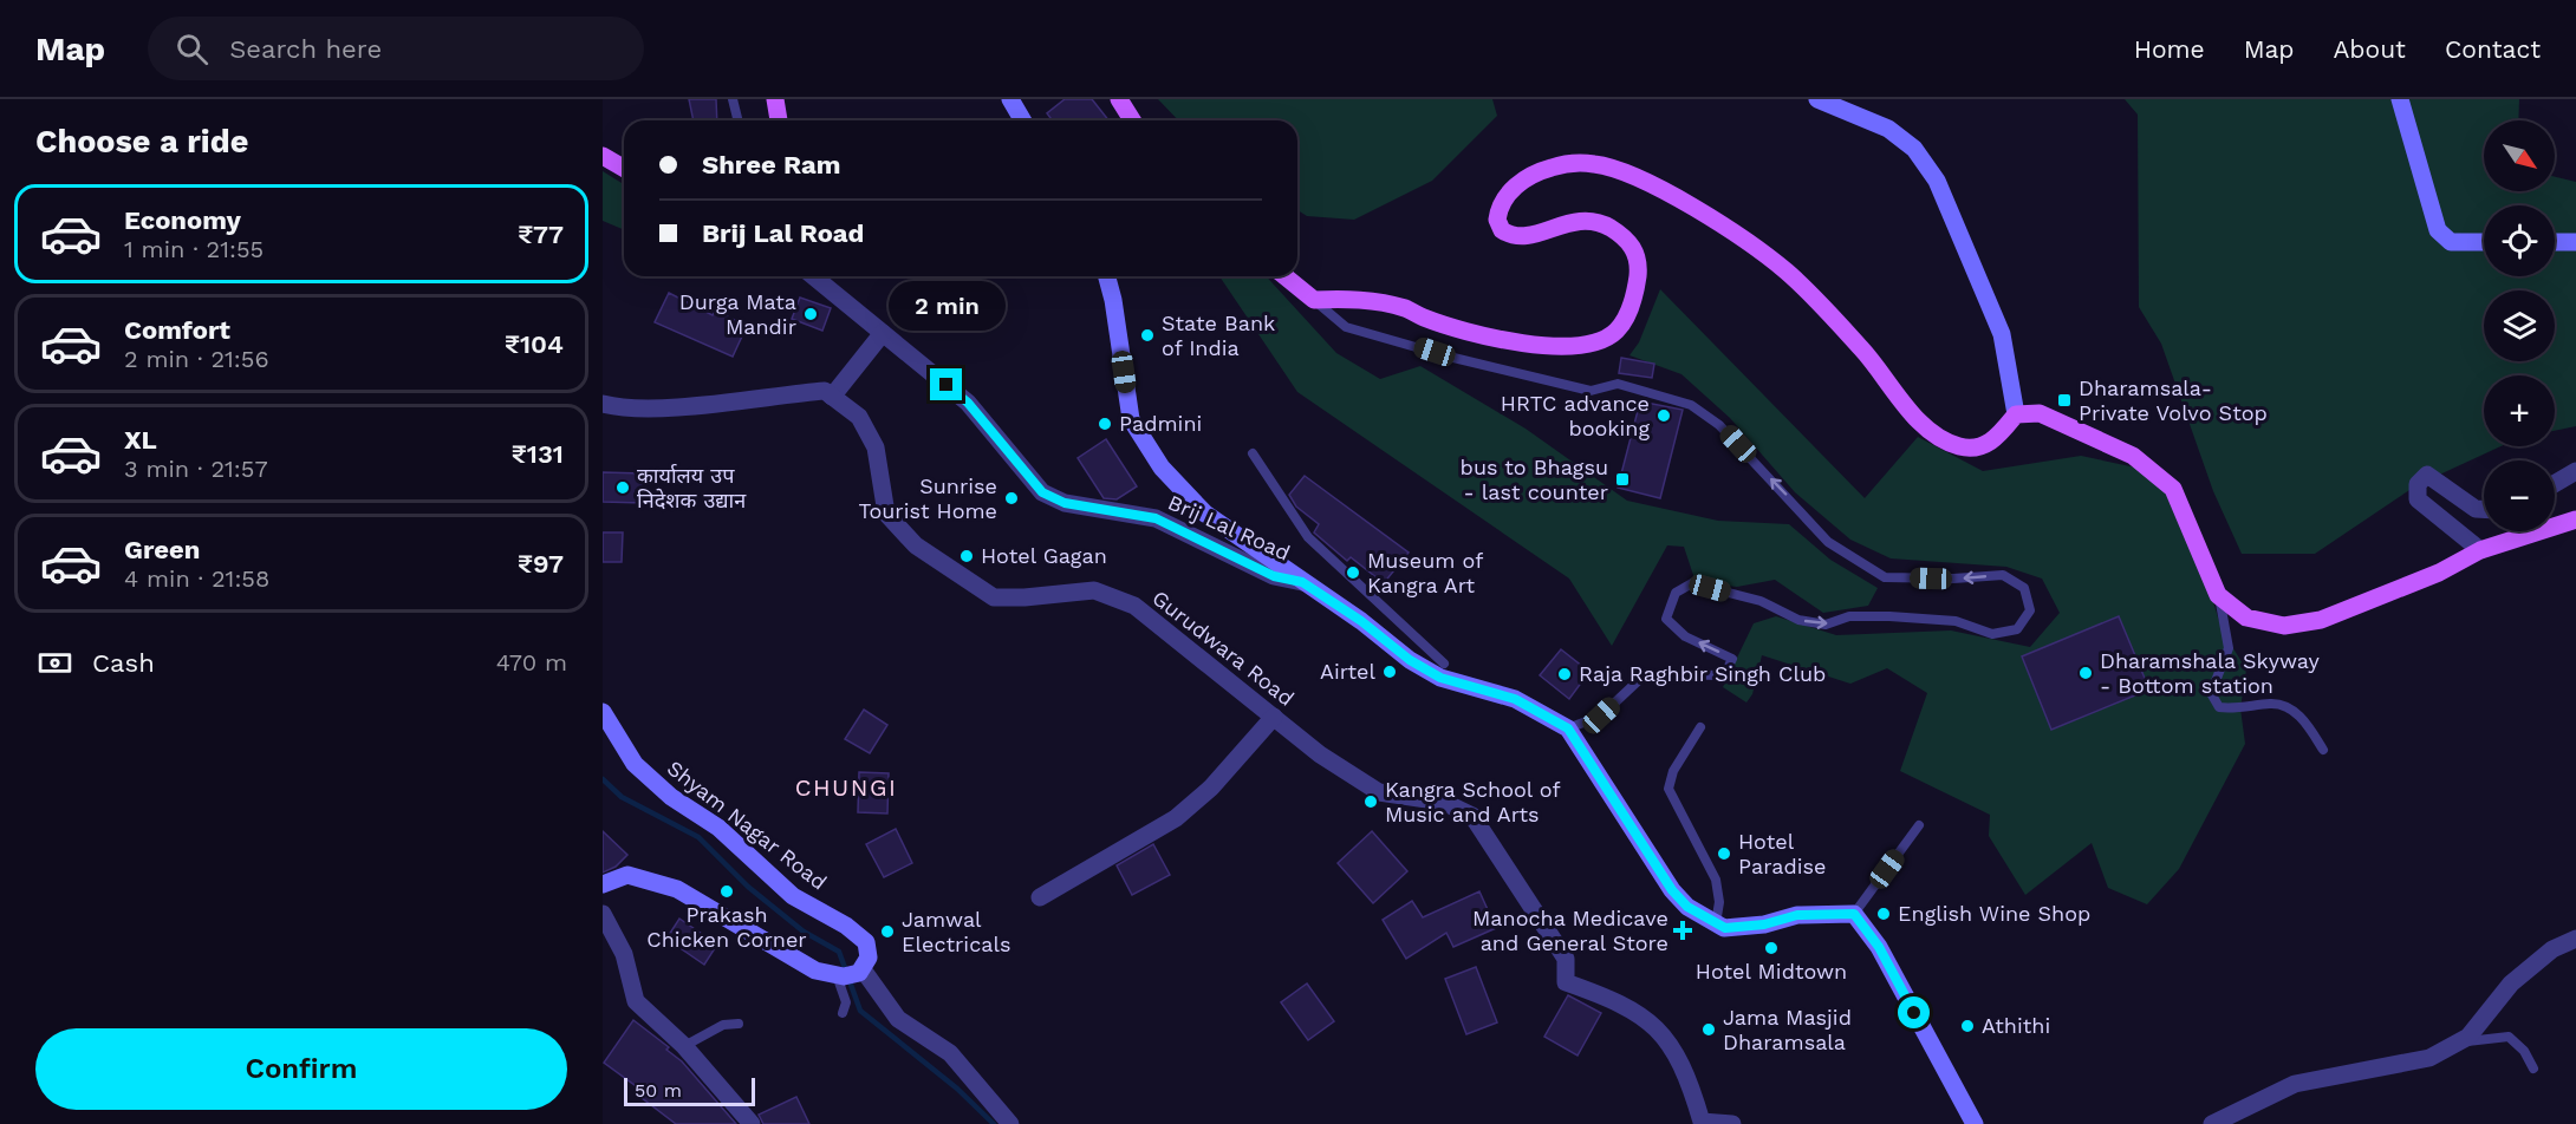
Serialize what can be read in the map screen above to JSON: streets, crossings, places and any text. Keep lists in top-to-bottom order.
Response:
{
  "streets": {
    "main road": ["Shyam Nagar Road"],
    "street": ["Brij Lal Road", "Gurudwara Road"]
  },
  "districts": ["CHUNGI"],
  "places": {
    "other": [
      "Durga Mata Mandir",
      "State Bank of India",
      "HRTC advance booking",
      "Padmini",
      "कार्यालय उप निदेशक उद्यान",
      "Sunrise Tourist Home",
      "Hotel Gagan",
      "Museum of Kangra Art",
      "Airtel",
      "Dharamshala Skyway - Bottom station",
      "Raja Raghbir Singh Club",
      "Kangra School of Music and Arts",
      "Hotel Paradise",
      "Prakash Chicken Corner",
      "English Wine Shop",
      "Jamwal Electricals",
      "Hotel Midtown",
      "Athithi",
      "Jama Masjid Dharamsala"
    ],
    "transit": ["Dharamsala- Private Volvo Stop", "bus to Bhagsu - last counter"],
    "health": ["Manocha Medicave and General Store"]
  },
  "scale_bar": "50 m",
  "north": "bottom right",
  "page": {
    "header": "Map",
    "search": "Search here",
    "nav": [
      "Home",
      "Map",
      "About",
      "Contact"
    ],
    "heading": "Choose a ride",
    "map_buttons": ["+", "−"],
    "banner": ["Shree Ram", "Brij Lal Road"],
    "list": [
      {
        "name": "Economy",
        "note": "1 min · 21:55",
        "value": "₹77"
      },
      {
        "name": "Comfort",
        "note": "2 min · 21:56",
        "value": "₹104"
      },
      {
        "name": "XL",
        "note": "3 min · 21:57",
        "value": "₹131"
      },
      {
        "name": "Green",
        "note": "4 min · 21:58",
        "value": "₹97"
      }
    ],
    "bubble": "2 min",
    "pay": ["Cash", "470 m"],
    "buttons": "Confirm",
    "scale": "50 m"
  }
}
